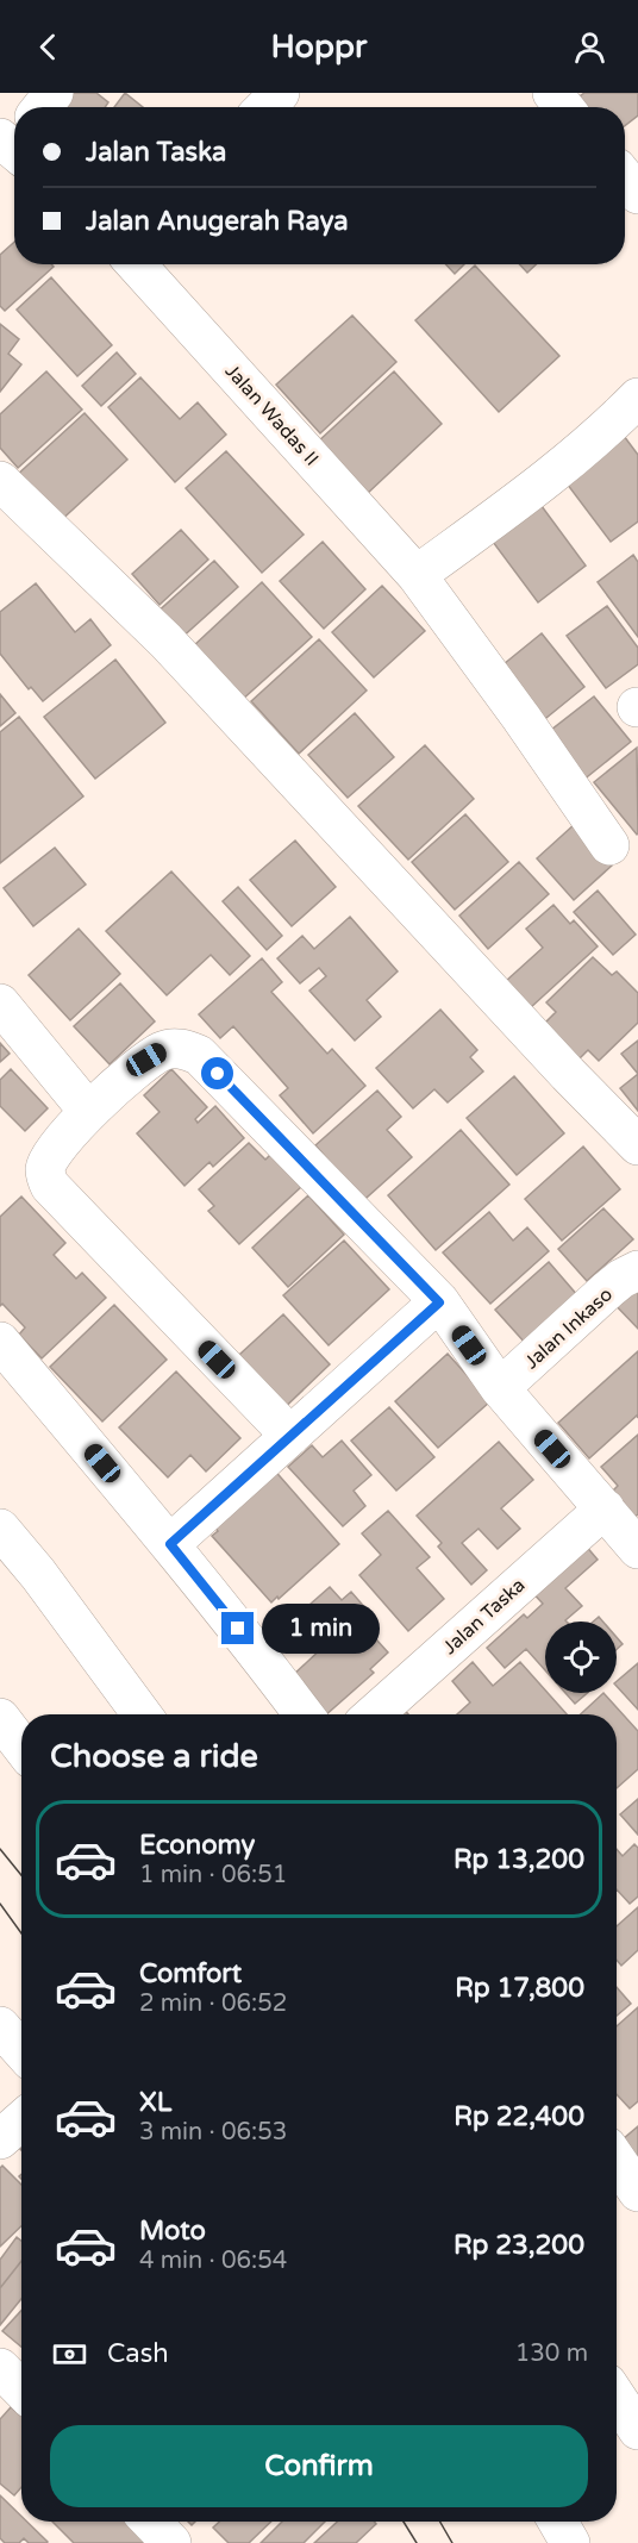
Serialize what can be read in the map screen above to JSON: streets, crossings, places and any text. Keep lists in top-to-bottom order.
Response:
{
  "streets": {
    "main road": ["Jalan Wadas II", "Jalan Inkaso", "Jalan Taska"]
  },
  "page": {
    "header": "Hoppr",
    "banner": ["Jalan Taska", "Jalan Anugerah Raya"],
    "bubble": "1 min",
    "heading": "Choose a ride",
    "list": [
      {
        "name": "Economy",
        "note": "1 min · 06:51",
        "value": "Rp 13,200"
      },
      {
        "name": "Comfort",
        "note": "2 min · 06:52",
        "value": "Rp 17,800"
      },
      {
        "name": "XL",
        "note": "3 min · 06:53",
        "value": "Rp 22,400"
      },
      {
        "name": "Moto",
        "note": "4 min · 06:54",
        "value": "Rp 23,200"
      }
    ],
    "pay": ["Cash", "130 m"],
    "buttons": "Confirm"
  }
}
